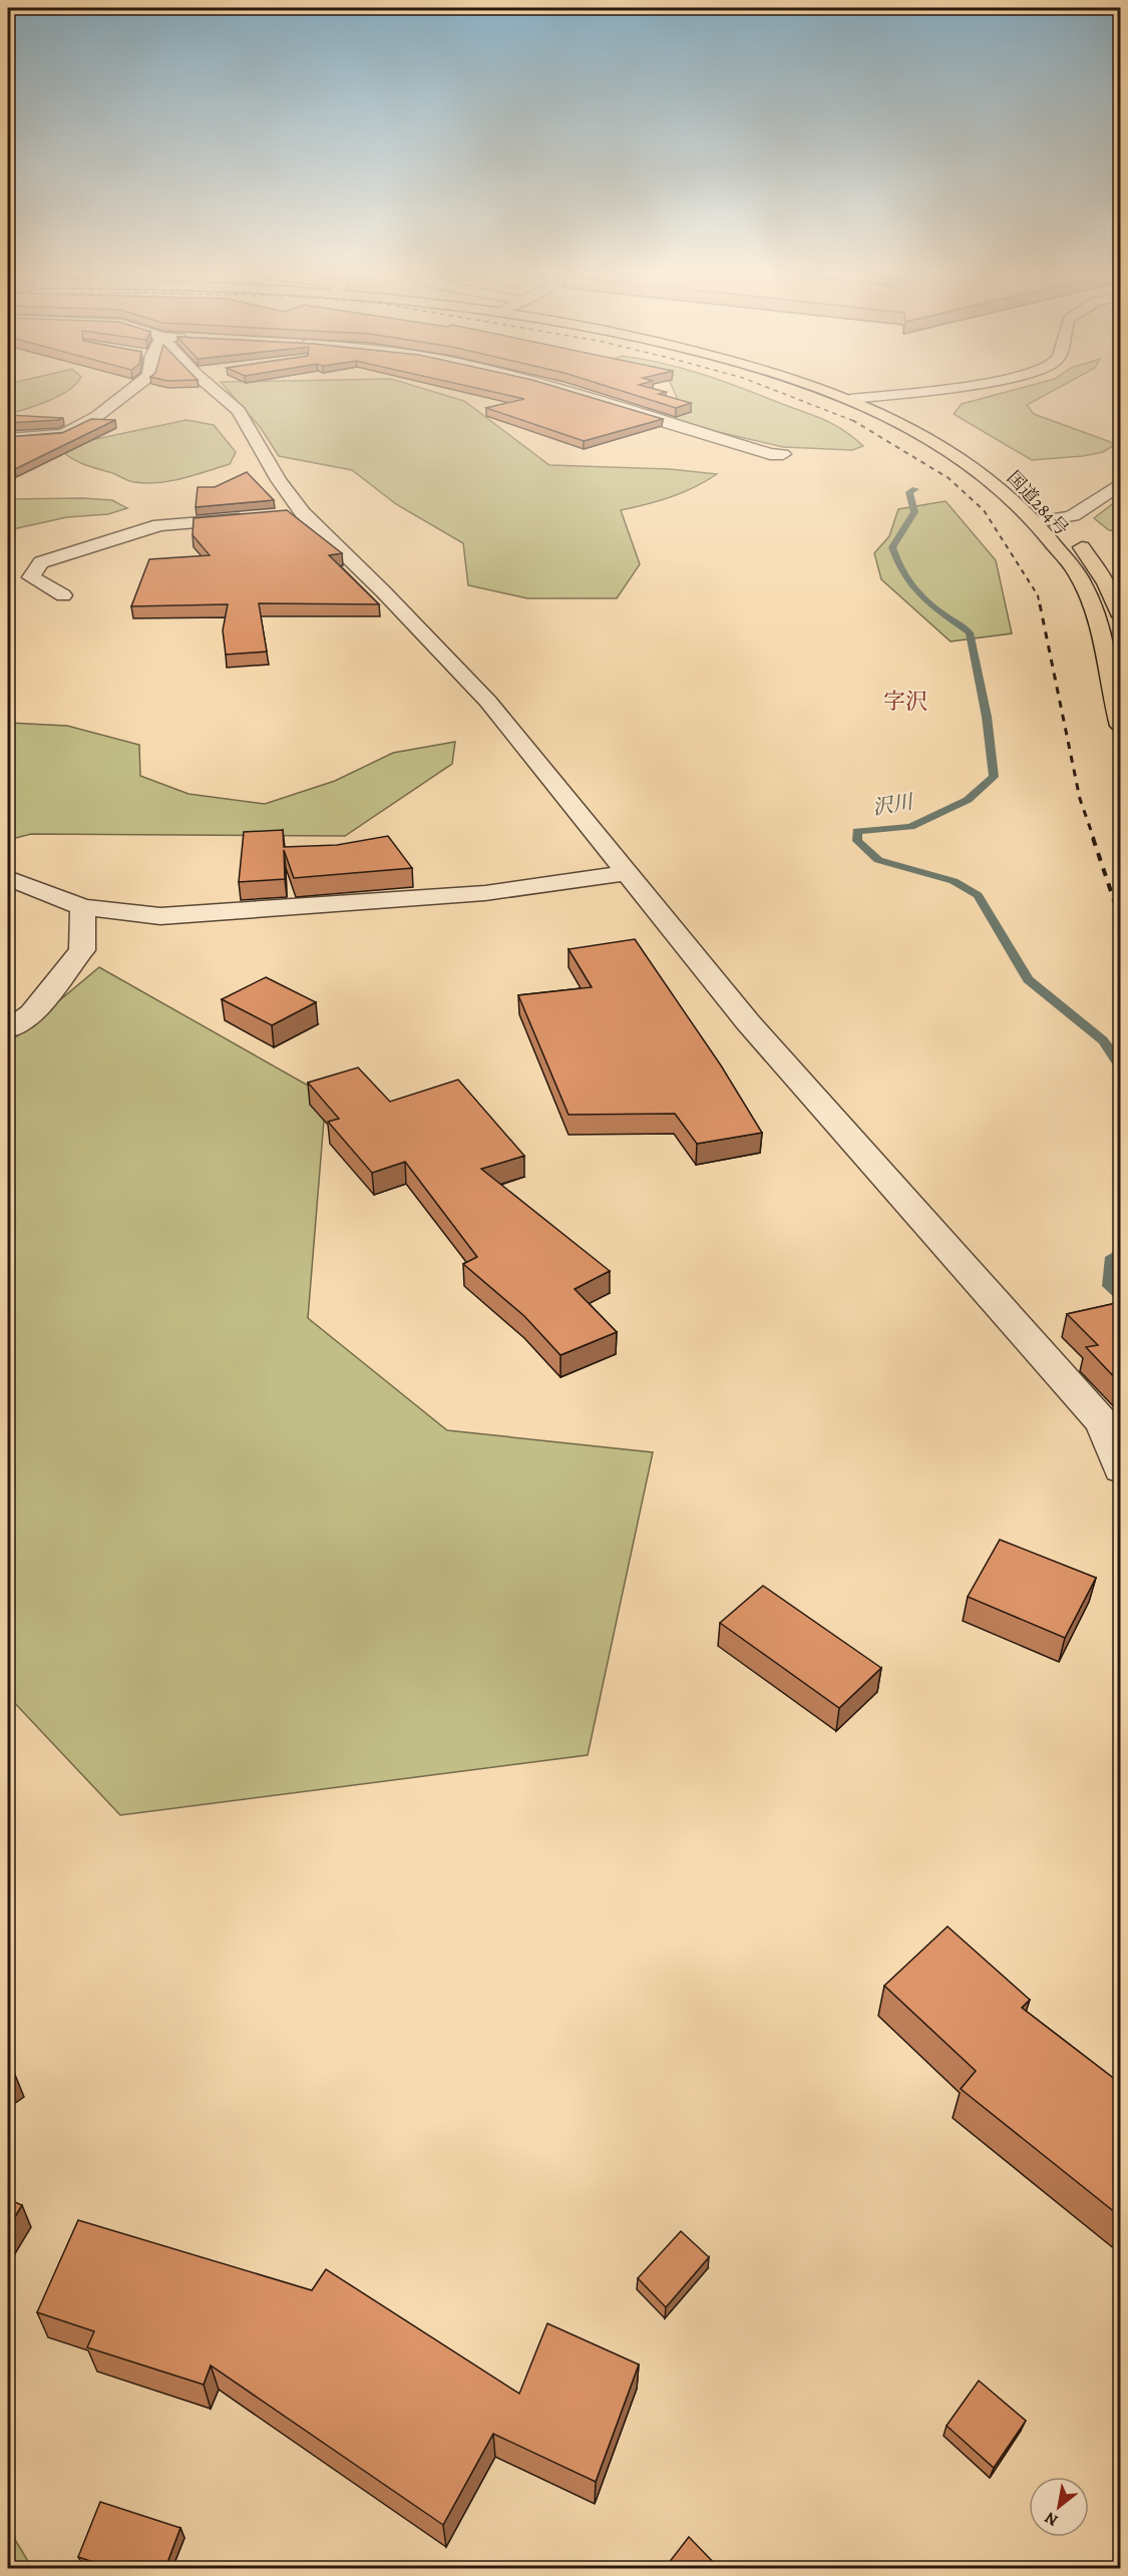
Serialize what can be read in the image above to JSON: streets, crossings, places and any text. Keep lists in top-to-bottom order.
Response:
{
  "streets": {
    "highway": ["国道284号"]
  },
  "districts": ["字沢"],
  "water": ["沢川"],
  "north": "bottom left"
}
